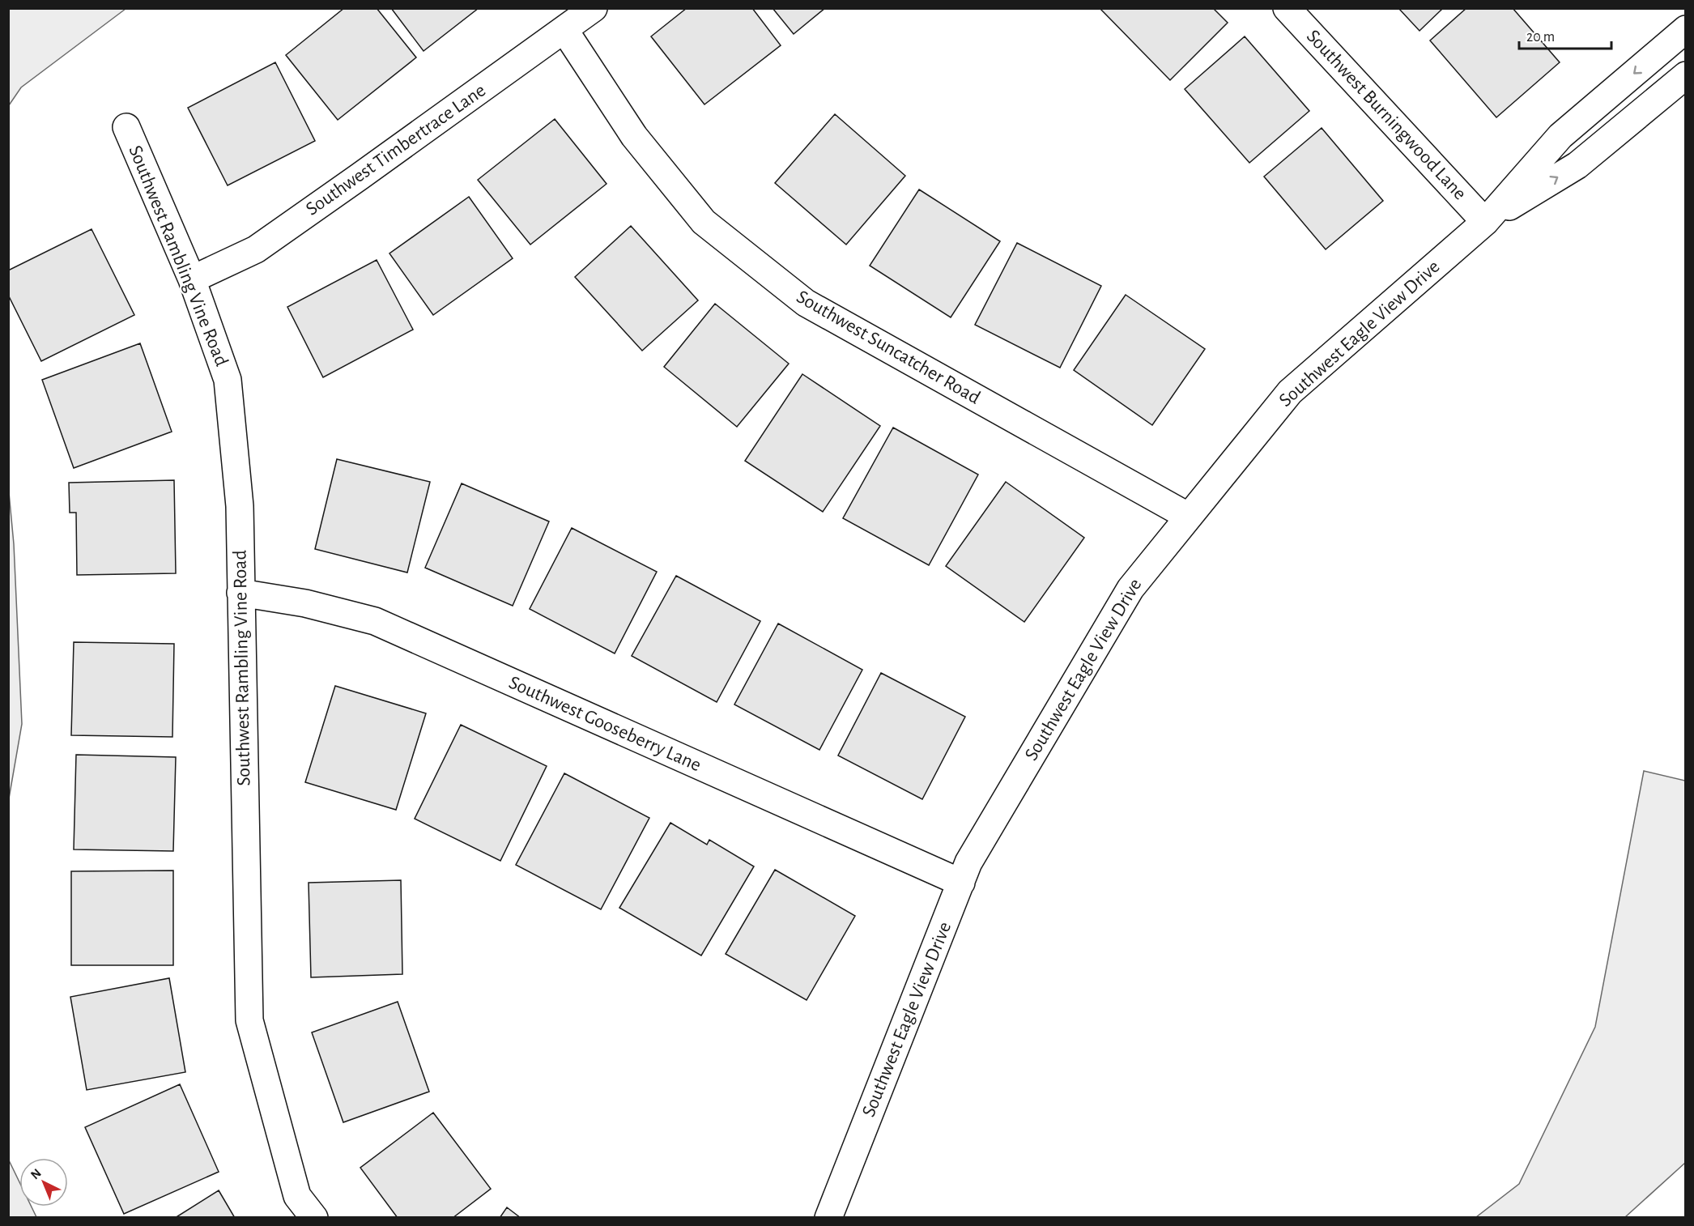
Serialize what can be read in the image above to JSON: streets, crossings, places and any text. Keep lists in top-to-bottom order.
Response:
{
  "streets": {
    "street": [
      "Southwest Burningwood Lane",
      "Southwest Timbertrace Lane",
      "Southwest Rambling Vine Road",
      "Southwest Eagle View Drive",
      "Southwest Suncatcher Road",
      "Southwest Gooseberry Lane"
    ]
  },
  "crossings": [
    ["Southwest Burningwood Lane", "Southwest Eagle View Drive"],
    ["Southwest Timbertrace Lane", "Southwest Rambling Vine Road"],
    ["Southwest Timbertrace Lane", "Southwest Suncatcher Road"],
    ["Southwest Rambling Vine Road", "Southwest Gooseberry Lane"],
    ["Southwest Eagle View Drive", "Southwest Suncatcher Road"],
    ["Southwest Eagle View Drive", "Southwest Gooseberry Lane"]
  ],
  "scale_bar": "20 m",
  "north": "top left"
}
